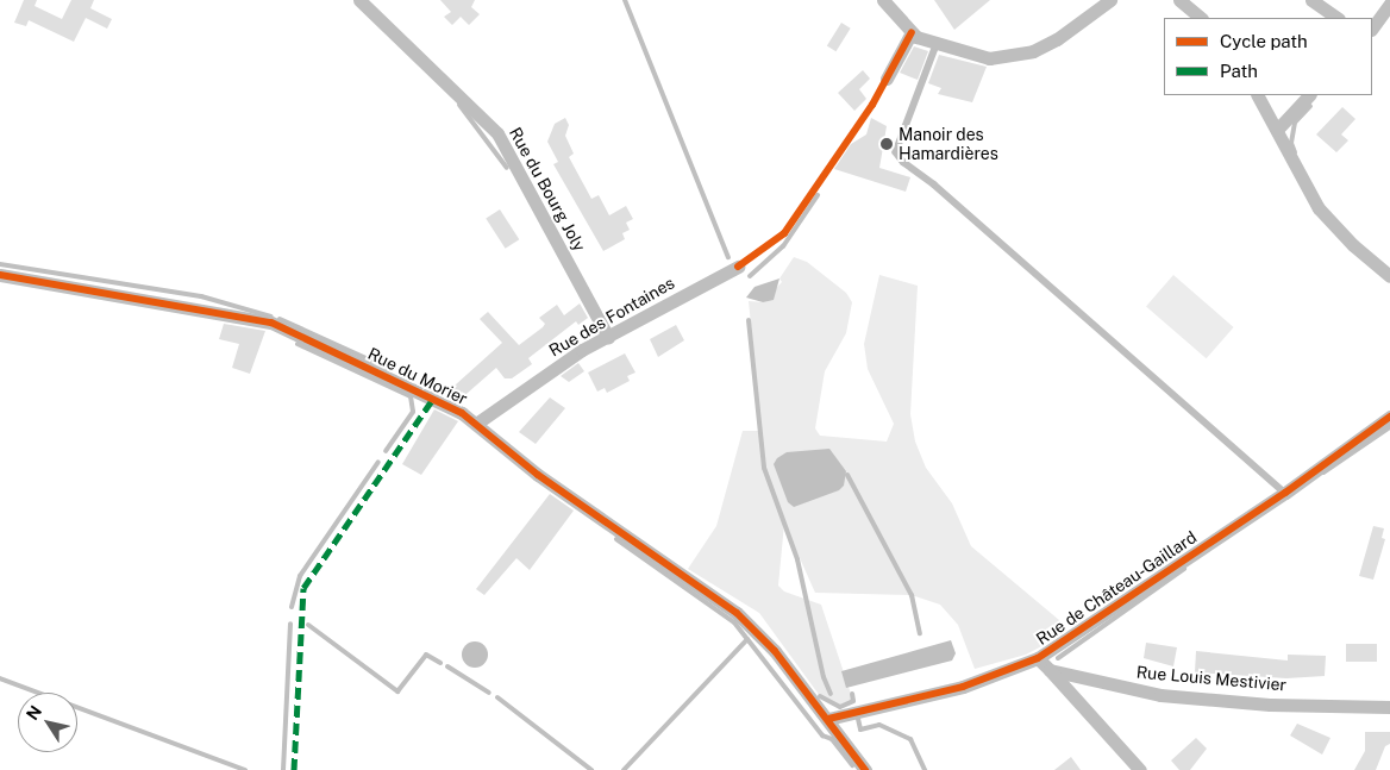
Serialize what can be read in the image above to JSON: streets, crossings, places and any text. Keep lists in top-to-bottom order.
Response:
{
  "streets": {
    "street": [
      "Rue du Bourg Joly",
      "Rue des Fontaines",
      "Rue du Morier",
      "Rue de Château-Gaillard",
      "Rue Louis Mestivier"
    ]
  },
  "crossings": [
    ["Rue du Bourg Joly", "Rue des Fontaines"],
    ["Rue des Fontaines", "Rue du Morier"],
    ["Rue du Morier", "Rue de Château-Gaillard"],
    ["Rue de Château-Gaillard", "Rue Louis Mestivier"]
  ],
  "places": ["Manoir des Hamardières"],
  "legend": ["Cycle path", "Path"],
  "north": "top left"
}
